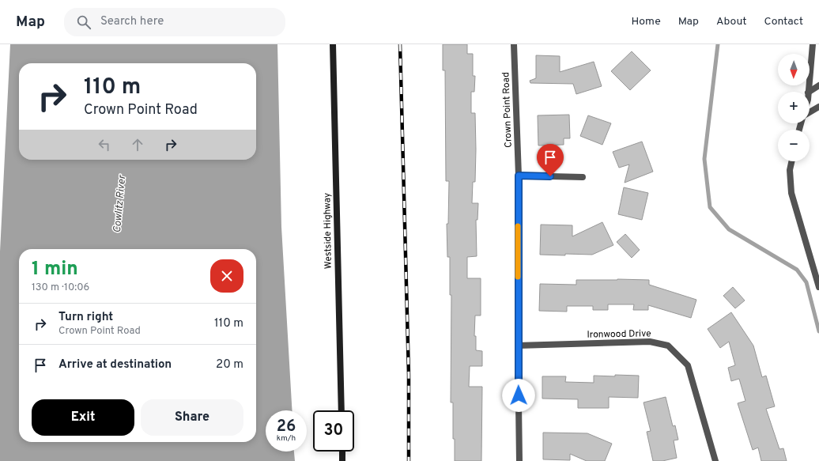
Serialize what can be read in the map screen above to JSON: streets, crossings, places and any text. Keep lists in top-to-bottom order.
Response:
{
  "streets": {
    "main road": ["Westside Highway"],
    "street": ["Crown Point Road", "Ironwood Drive"]
  },
  "crossings": [
    ["Crown Point Road", "Ironwood Drive"]
  ],
  "water": ["Cowlitz River"],
  "north": "bottom",
  "page": {
    "header": "Map",
    "search": "Search here",
    "nav": [
      "Home",
      "Map",
      "About",
      "Contact"
    ],
    "map_buttons": ["+", "−"],
    "turn": ["110 m", "Crown Point Road"],
    "heading": ["1 min", "130 m · 10:06"],
    "list": [
      {
        "name": "Turn right",
        "note": "Crown Point Road",
        "value": "110 m"
      },
      {
        "name": "Arrive at destination",
        "value": "20 m"
      }
    ],
    "buttons": ["Exit", "Share"],
    "speed": "26 km/h",
    "limit": "30"
  }
}
